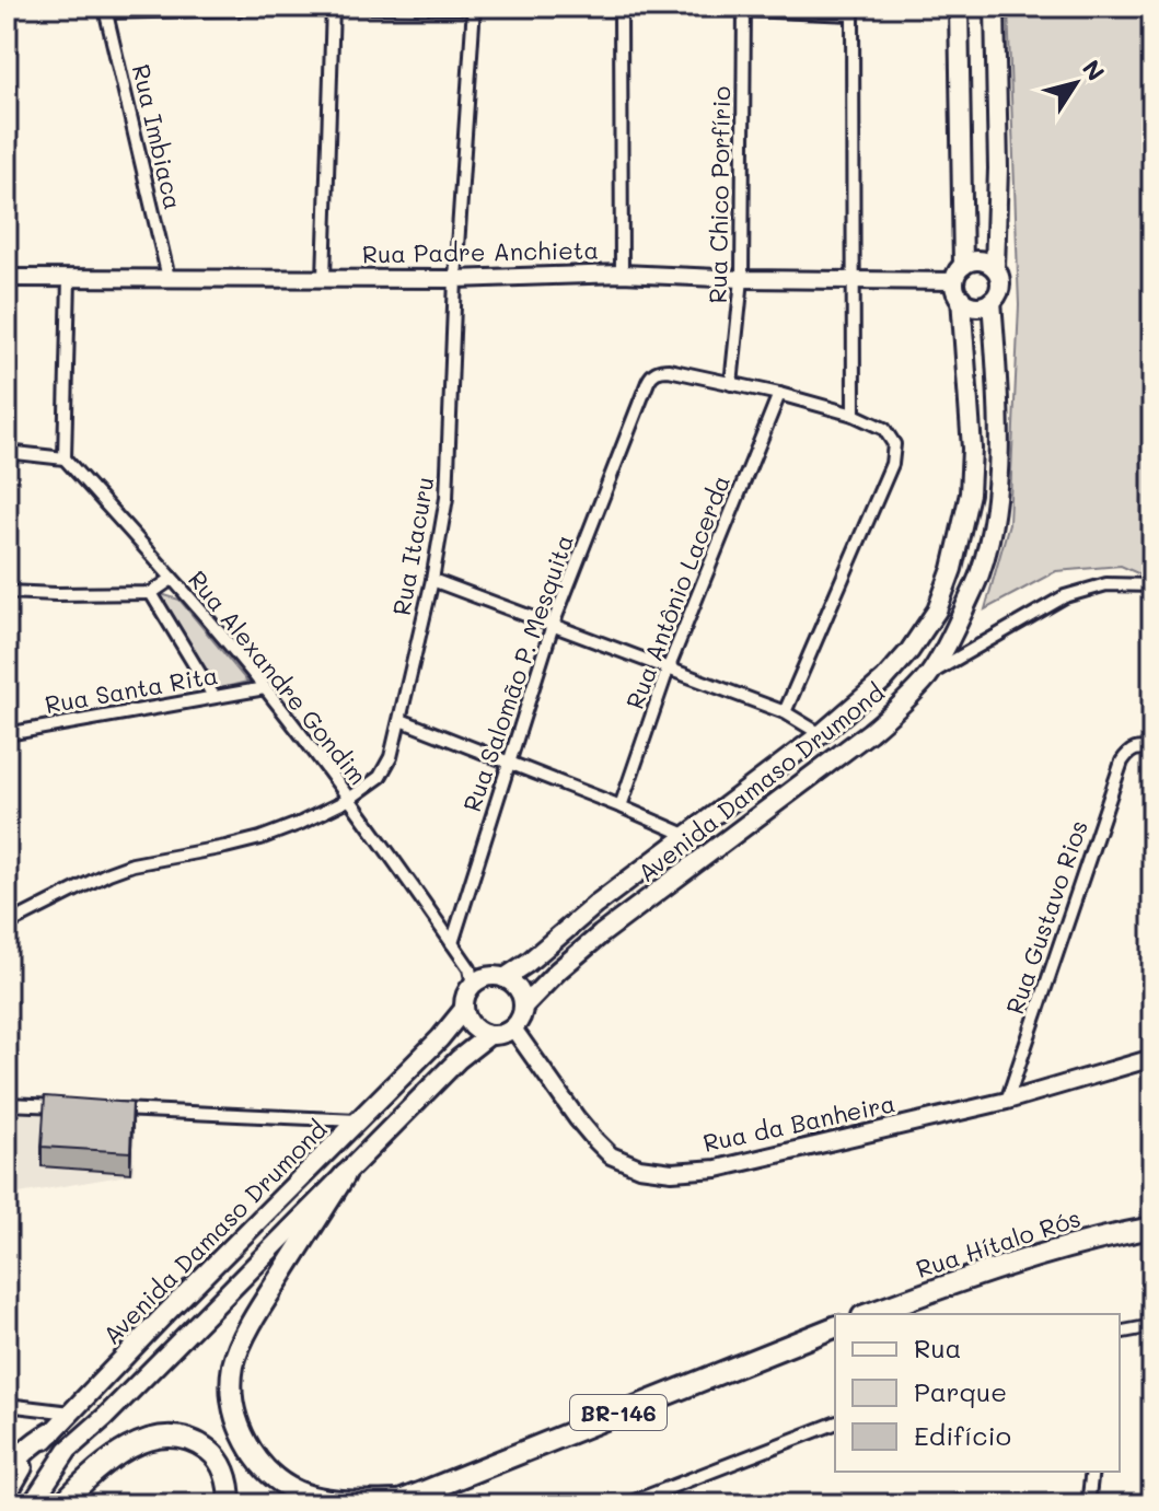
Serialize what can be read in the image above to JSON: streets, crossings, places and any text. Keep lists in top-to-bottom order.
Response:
{
  "streets": {
    "highway": ["Rua Hítalo Rós", "BR-146"],
    "main road": ["Rua Padre Anchieta", "Avenida Damaso Drumond", "Rua da Banheira"],
    "street": [
      "Rua Imbiaca",
      "Rua Chico Porfírio",
      "Rua Itacuru",
      "Rua Antônio Lacerda",
      "Rua Salomão P. Mesquita",
      "Rua Alexandre Gondim",
      "Rua Santa Rita",
      "Rua Gustavo Rios"
    ]
  },
  "crossings": [
    ["Rua Imbiaca", "Rua Padre Anchieta"],
    ["Rua Chico Porfírio", "Rua Padre Anchieta"],
    ["Rua Chico Porfírio", "Rua Salomão P. Mesquita"],
    ["Rua Padre Anchieta", "Rua Itacuru"],
    ["Rua Padre Anchieta", "Avenida Damaso Drumond"],
    ["Rua Itacuru", "Rua Alexandre Gondim"],
    ["Rua Salomão P. Mesquita", "Rua Alexandre Gondim"],
    ["Rua Alexandre Gondim", "Rua Santa Rita"],
    ["Rua Alexandre Gondim", "Avenida Damaso Drumond"],
    ["Rua Alexandre Gondim", "Rua da Banheira"],
    ["Avenida Damaso Drumond", "Rua da Banheira"],
    ["Rua Gustavo Rios", "Rua da Banheira"]
  ],
  "legend": ["Rua", "Parque", "Edifício"],
  "north": "top right"
}
